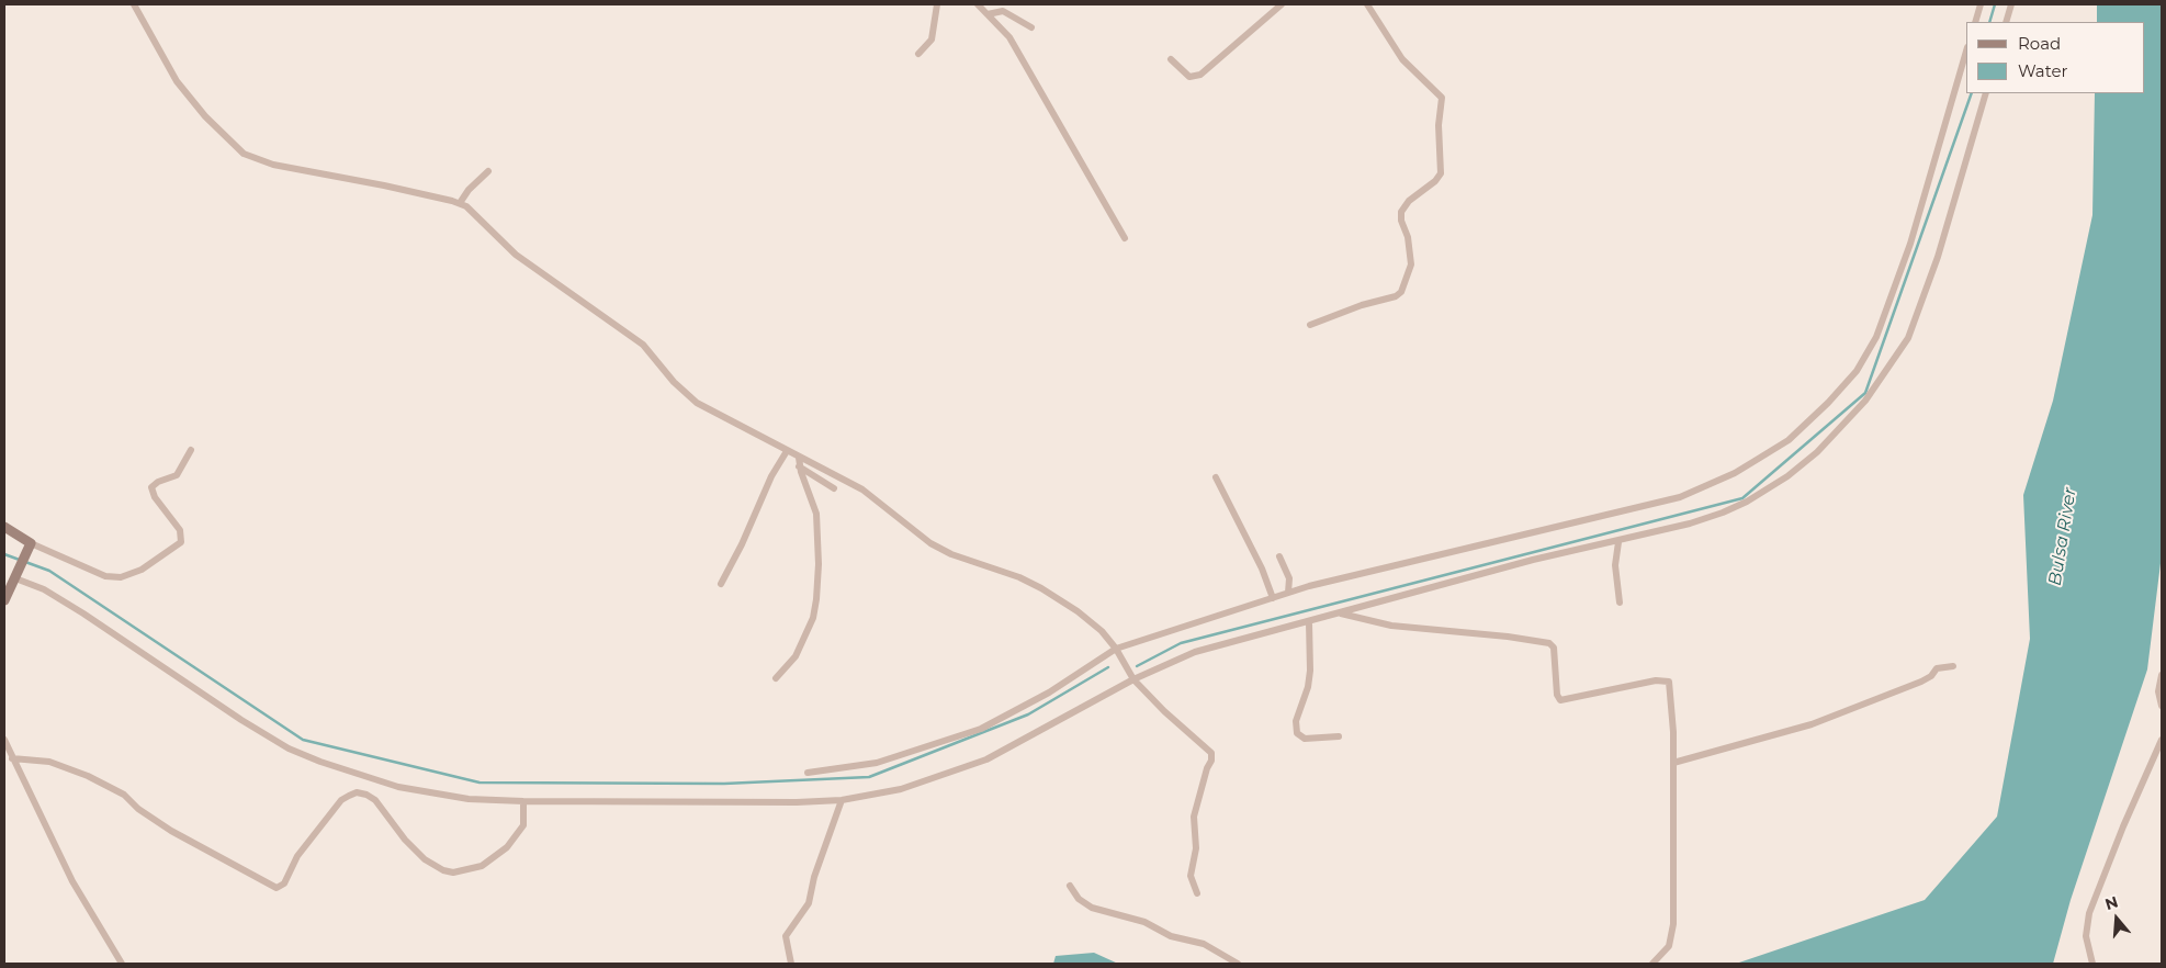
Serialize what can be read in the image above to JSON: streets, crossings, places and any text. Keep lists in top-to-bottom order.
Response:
{
  "water": ["Bulsa River"],
  "legend": ["Road", "Water"],
  "north": "top"
}
